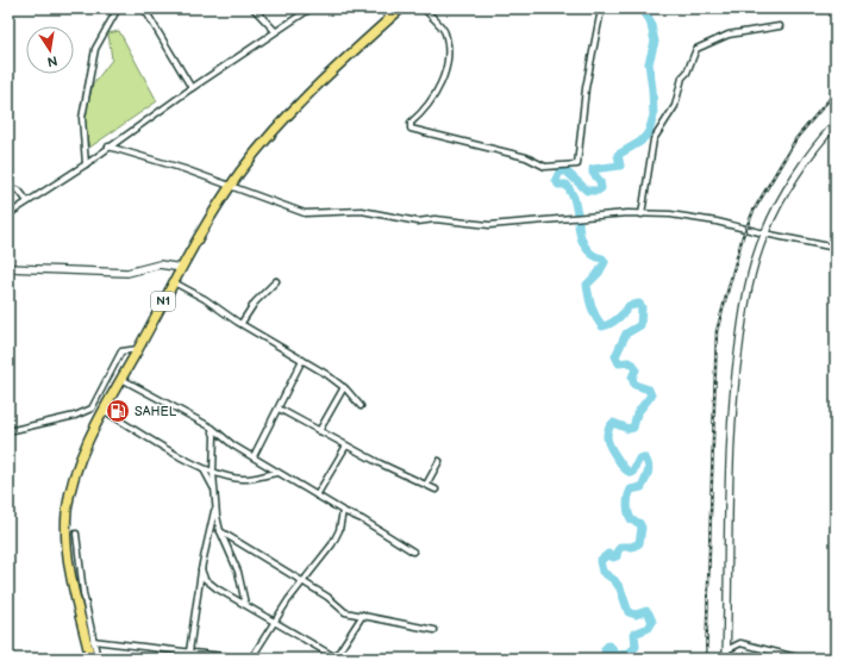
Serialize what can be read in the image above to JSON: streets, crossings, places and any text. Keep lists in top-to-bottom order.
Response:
{
  "streets": {
    "highway": ["N1"]
  },
  "places": {
    "fuel station": ["SAHEL"]
  },
  "north": "bottom"
}
